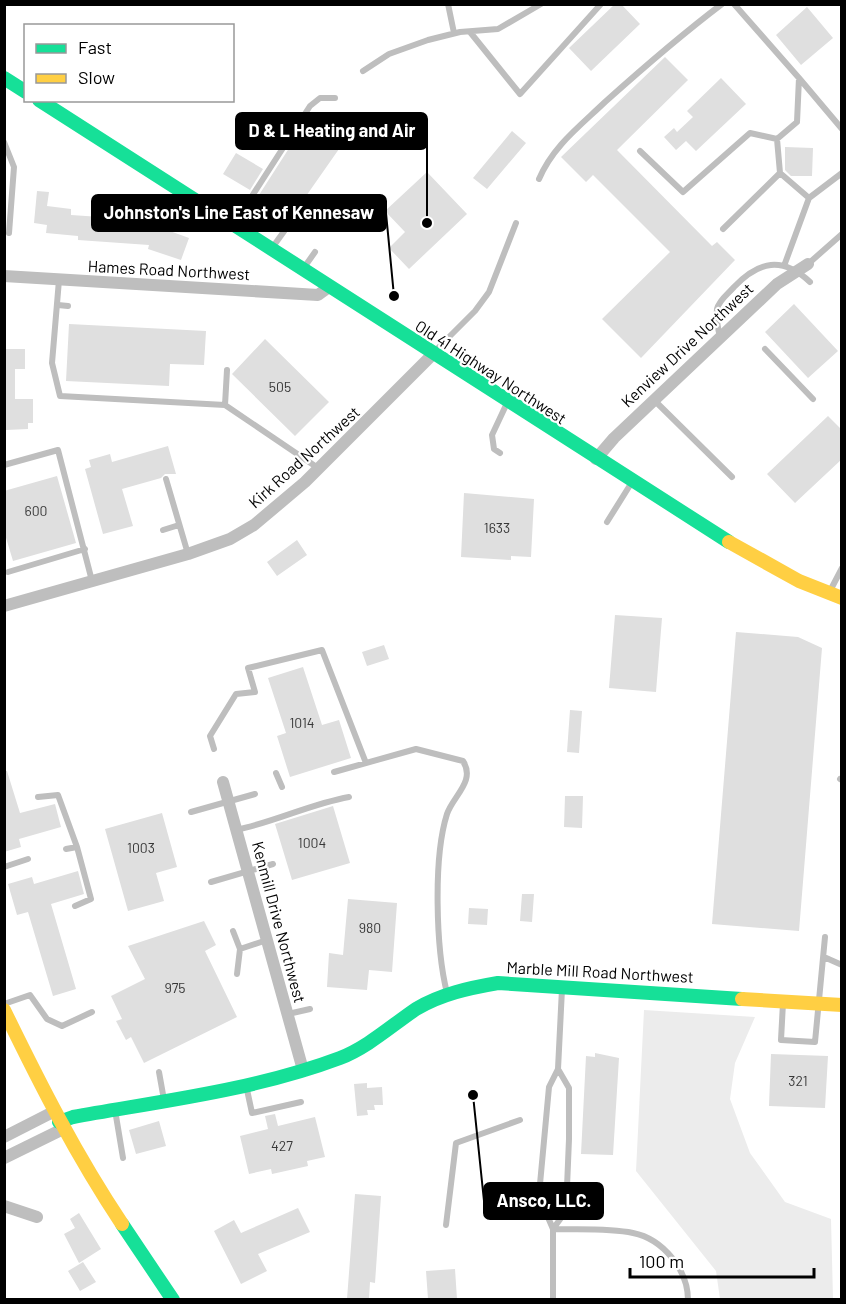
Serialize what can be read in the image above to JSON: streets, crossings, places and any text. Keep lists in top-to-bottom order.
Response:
{
  "streets": {
    "street": [
      "Hames Road Northwest",
      "Kenview Drive Northwest",
      "Old 41 Highway Northwest",
      "Kirk Road Northwest",
      "Kenmill Drive Northwest",
      "Marble Mill Road Northwest"
    ]
  },
  "crossings": [
    ["Hames Road Northwest", "Old 41 Highway Northwest"],
    ["Kenview Drive Northwest", "Old 41 Highway Northwest"],
    ["Old 41 Highway Northwest", "Kirk Road Northwest"],
    ["Kenmill Drive Northwest", "Marble Mill Road Northwest"]
  ],
  "places": ["D & L Heating and Air", "Johnston's Line East of Kennesaw", "Ansco, LLC."],
  "house_numbers": [
    "505",
    "600",
    "1633",
    "1014",
    "1004",
    "1003",
    "980",
    "975",
    "321",
    "427"
  ],
  "legend": ["Fast", "Slow"],
  "scale_bar": "100 m"
}
